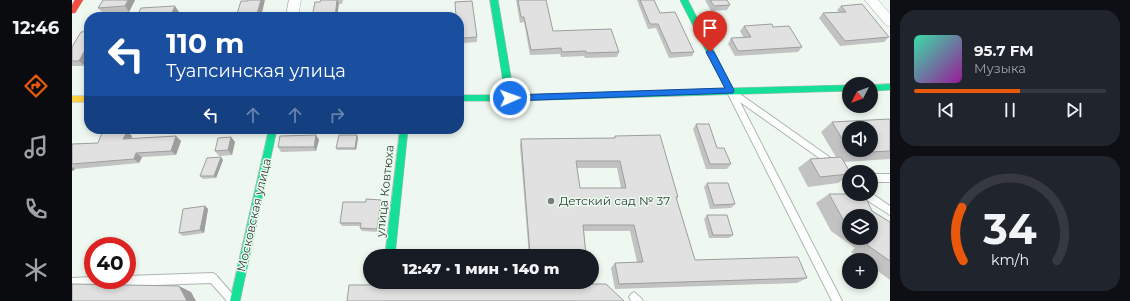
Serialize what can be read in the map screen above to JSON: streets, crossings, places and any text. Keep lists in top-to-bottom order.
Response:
{
  "streets": {
    "street": ["улица Ковтюха", "Московская улица"]
  },
  "places": ["Детский сад № 37"],
  "north": "bottom left",
  "page": {
    "tabs": "12:46",
    "turn": ["110 m", "Туапсинская улица"],
    "song": ["95.7 FM", "Музыка"],
    "map_buttons": "+",
    "limit": "40",
    "trip": "12:47 · 1 мин · 140 m",
    "gauge": ["34", "km/h"]
  }
}
